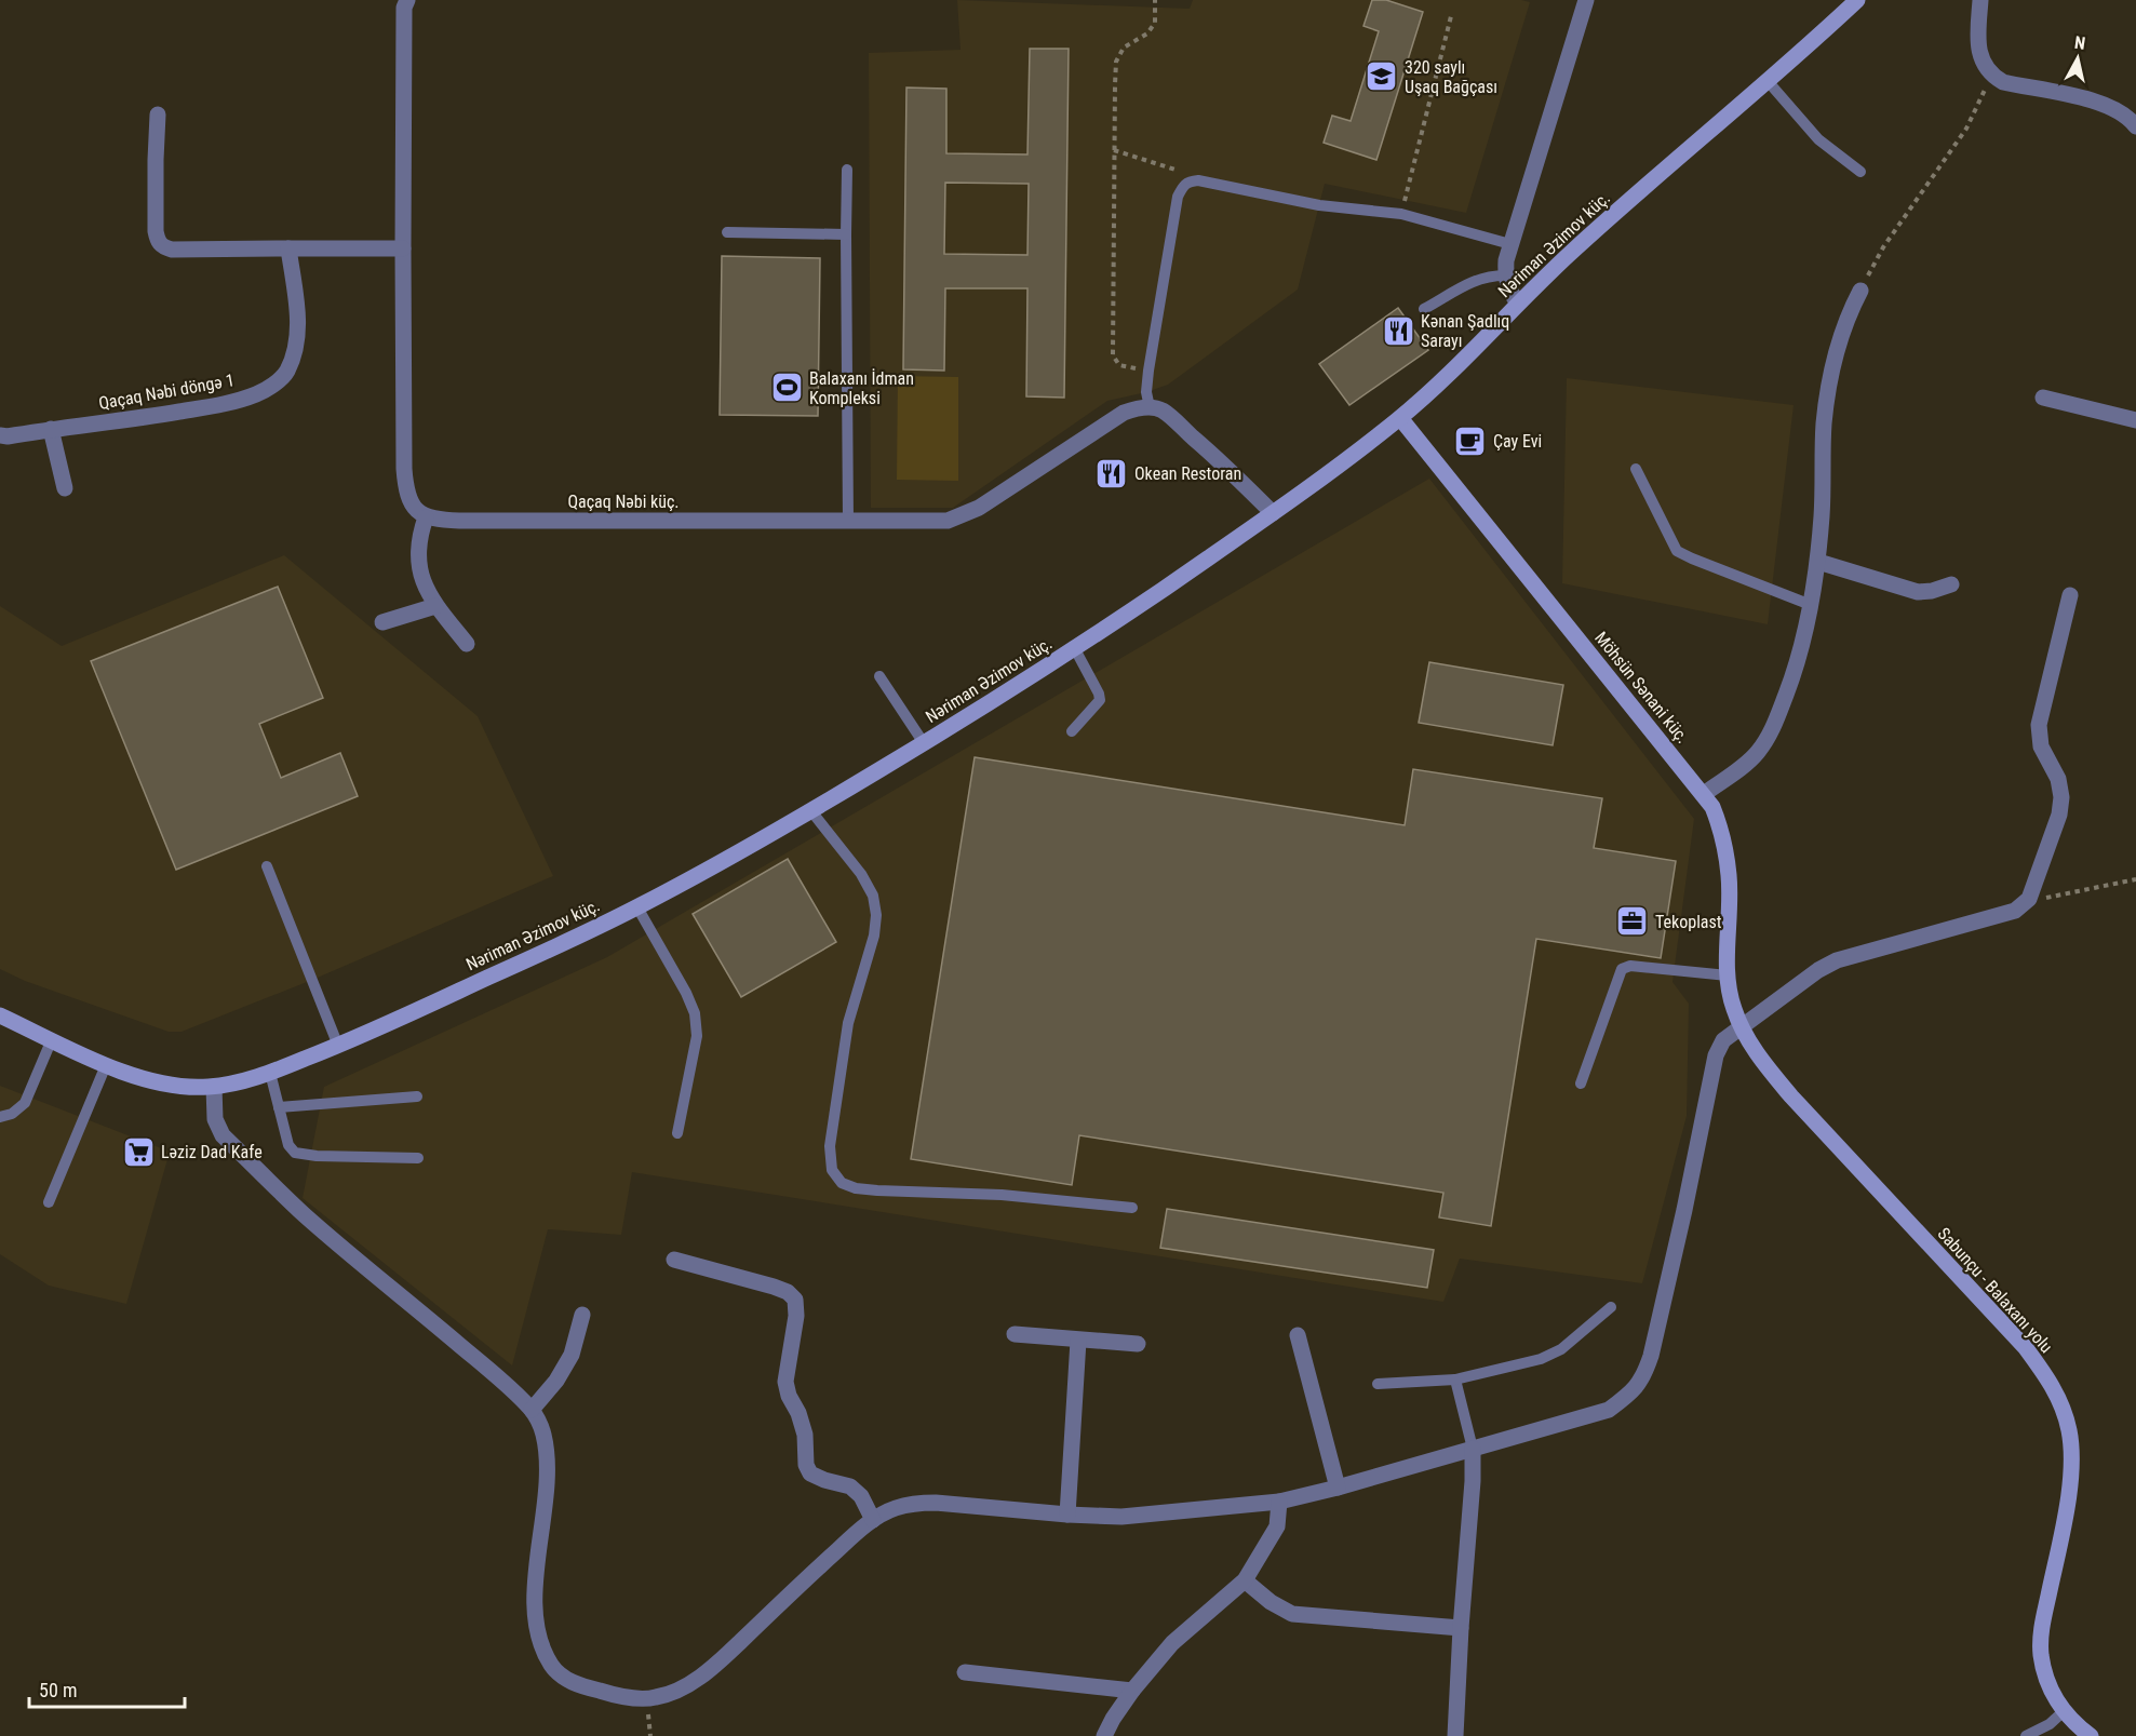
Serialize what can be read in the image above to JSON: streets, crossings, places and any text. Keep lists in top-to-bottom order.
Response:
{
  "streets": {
    "main road": ["Nəriman Əzimov küç.", "Möhsün Sənani küç.", "Sabunçu - Balaxanı yolu"],
    "street": ["Qaçaq Nəbi döngə 1", "Qaçaq Nəbi küç."]
  },
  "crossings": [
    ["Nəriman Əzimov küç.", "Möhsün Sənani küç."],
    ["Möhsün Sənani küç.", "Sabunçu - Balaxanı yolu"]
  ],
  "places": {
    "school or university": ["320 saylı Uşaq Bağçası"],
    "restaurant": ["Kənan Şadlıq Sarayı", "Okean Restoran"],
    "sports": ["Balaxanı İdman Kompleksi"],
    "cafe": ["Çay Evi"],
    "office": ["Tekoplast"],
    "supermarket": ["Ləziz Dad Kafe"]
  },
  "scale_bar": "50 m",
  "north": "top"
}
